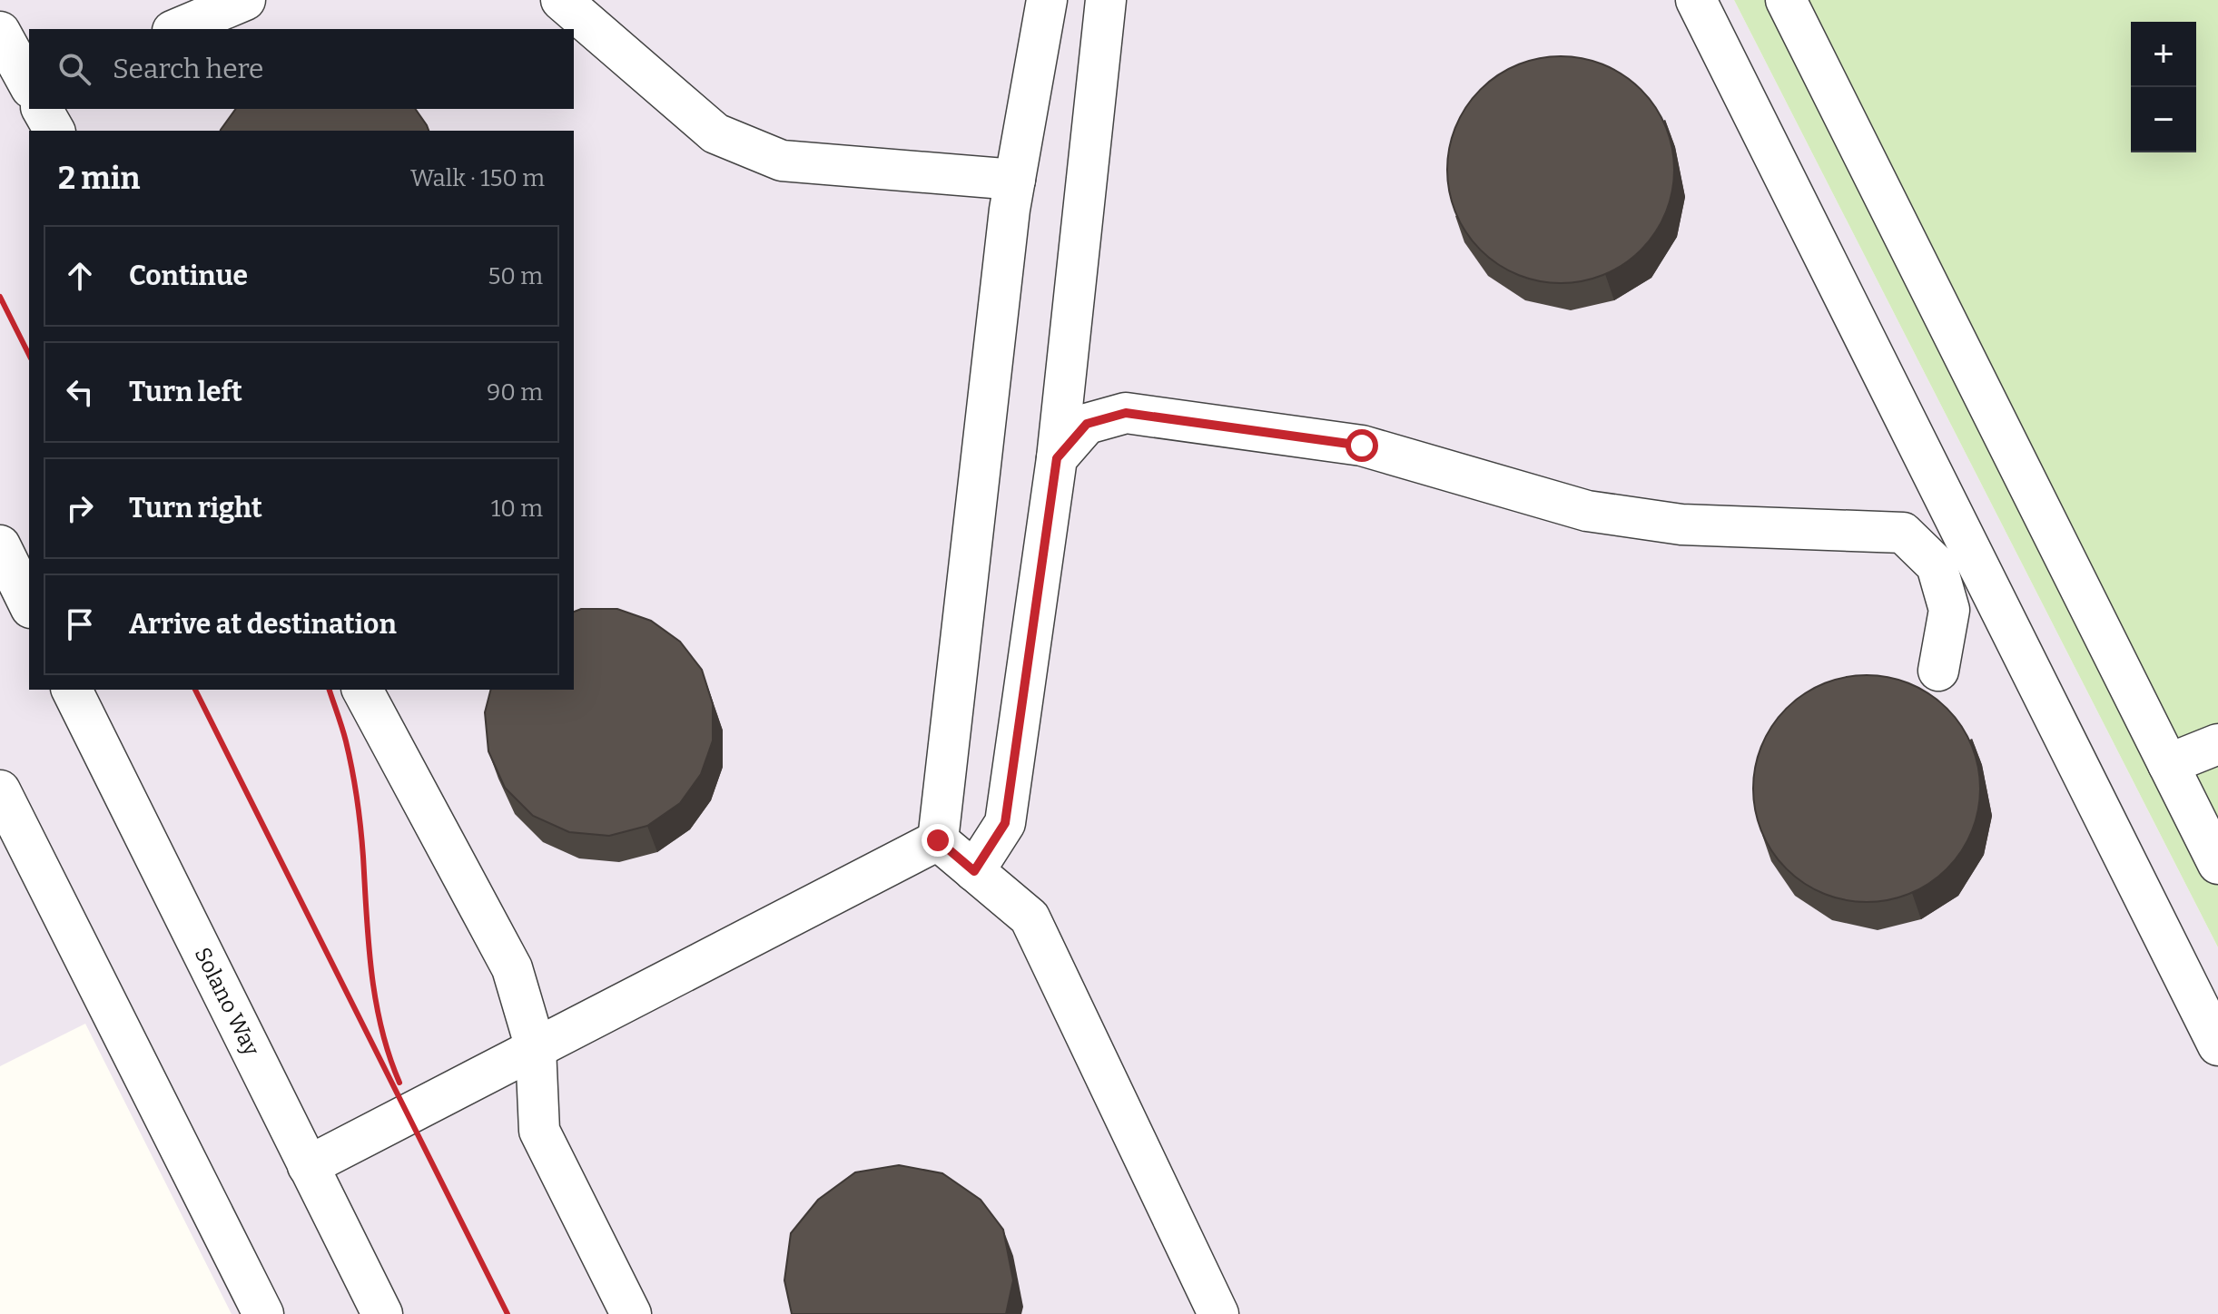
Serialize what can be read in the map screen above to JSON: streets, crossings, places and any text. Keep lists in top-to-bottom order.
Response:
{
  "streets": {
    "street": ["Solano Way"]
  },
  "page": {
    "map_buttons": ["+", "−"],
    "search": "Search here",
    "heading": ["2 min", "Walk · 150 m"],
    "list": [
      ["Continue", "50 m"],
      ["Turn left", "90 m"],
      ["Turn right", "10 m"],
      "Arrive at destination"
    ]
  }
}
